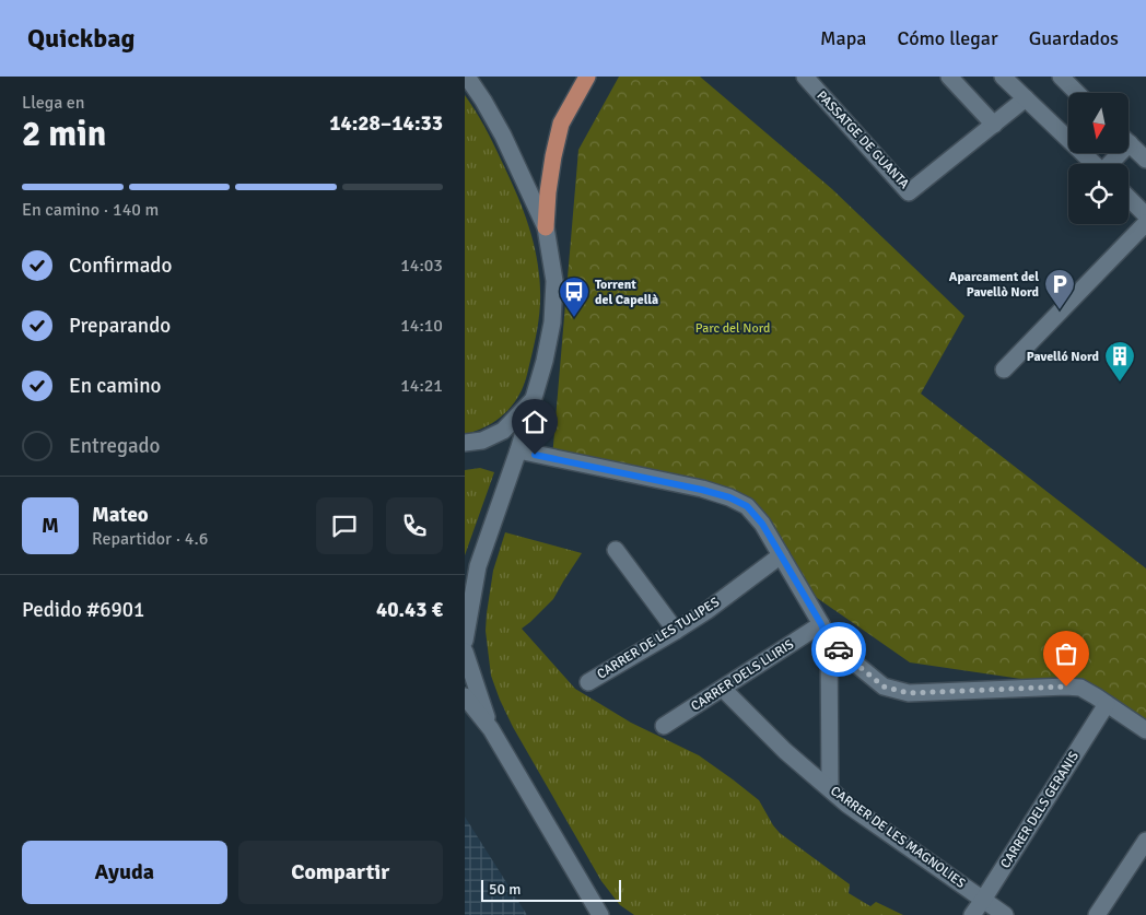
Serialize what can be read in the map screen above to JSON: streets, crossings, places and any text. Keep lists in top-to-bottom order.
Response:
{
  "streets": {
    "street": [
      "PASSATGE DE GUANTA",
      "CARRER DE LES TULIPES",
      "CARRER DELS LLIRIS",
      "CARRER DELS GERANIS",
      "CARRER DE LES MAGNOLIES"
    ]
  },
  "crossings": [
    ["CARRER DELS LLIRIS", "CARRER DE LES MAGNOLIES"],
    ["CARRER DELS GERANIS", "CARRER DE LES MAGNOLIES"]
  ],
  "parks": ["Parc del Nord"],
  "places": {
    "parking": ["Aparcament del Pavellò Nord"],
    "bus stop": ["Torrent del Capellà"],
    "building": ["Pavelló Nord"]
  },
  "scale_bar": "50 m",
  "north": "bottom",
  "page": {
    "header": "Quickbag",
    "nav": ["Mapa", "Cómo llegar", "Guardados"],
    "heading": ["2 min", "Llega en", "14:28–14:33"],
    "panel": [
      "Mateo",
      "Repartidor · 4.6",
      "Pedido #6901",
      "40.43 €"
    ],
    "bar": "En camino · 140 m",
    "list": [
      ["Confirmado", "14:03"],
      ["Preparando", "14:10"],
      ["En camino", "14:21"],
      "Entregado"
    ],
    "round": "M",
    "buttons": ["Ayuda", "Compartir"],
    "scale": "50 m"
  }
}
